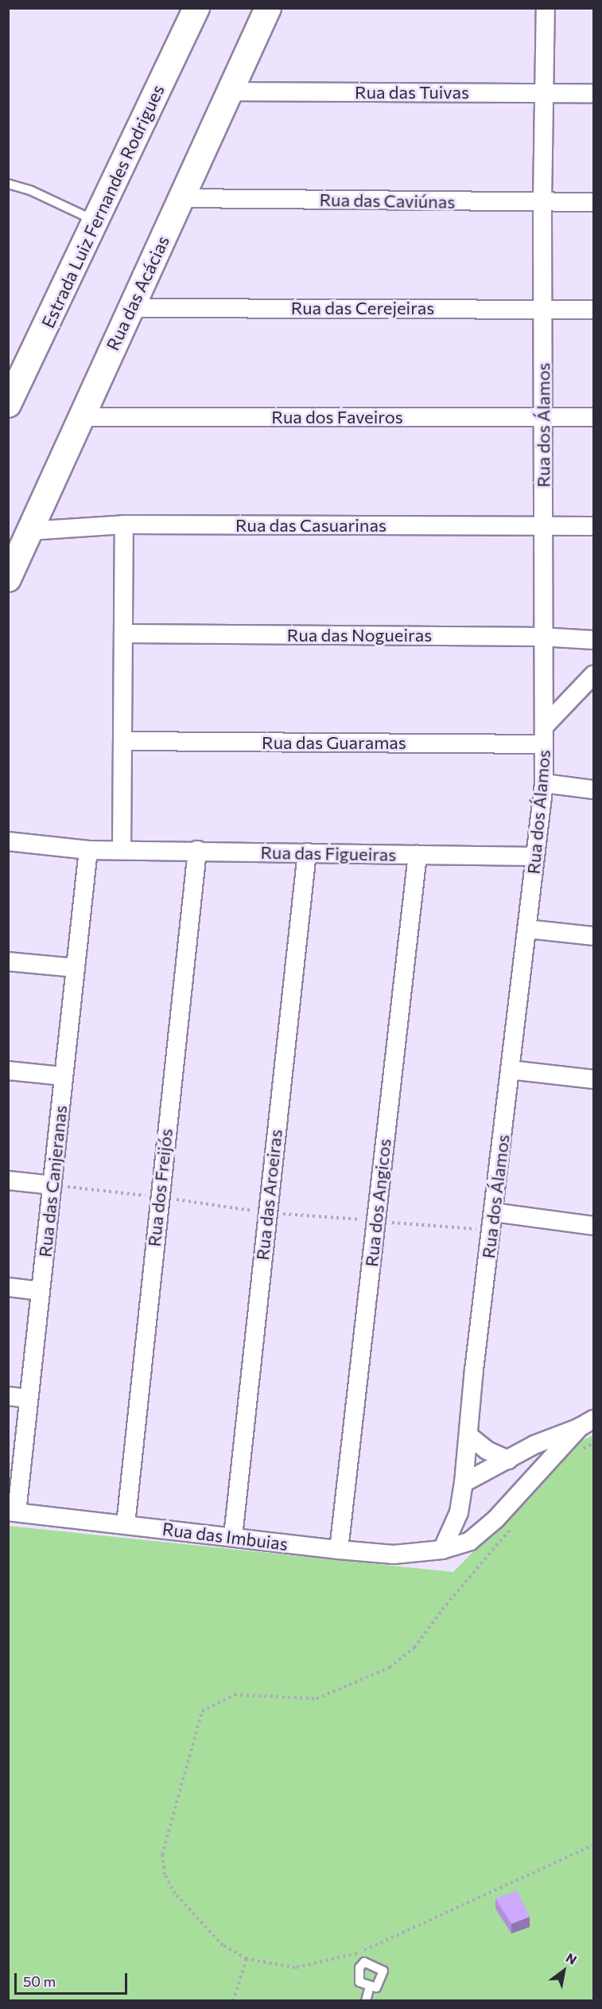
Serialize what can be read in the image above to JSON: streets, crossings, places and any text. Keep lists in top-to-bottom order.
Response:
{
  "streets": {
    "street": [
      "Rua das Tuivas",
      "Rua das Caviúnas",
      "Estrada Luiz Fernandes Rodrigues",
      "Rua das Acácias",
      "Rua das Cerejeiras",
      "Rua dos Faveiros",
      "Rua dos Álamos",
      "Rua das Casuarinas",
      "Rua das Nogueiras",
      "Rua das Guaramas",
      "Rua das Figueiras",
      "Rua das Canjeranas",
      "Rua dos Freijós",
      "Rua das Aroeiras",
      "Rua dos Angicos",
      "Rua das Imbuias"
    ]
  },
  "crossings": [
    ["Rua das Tuivas", "Rua das Acácias"],
    ["Rua das Tuivas", "Rua dos Álamos"],
    ["Rua das Caviúnas", "Rua das Acácias"],
    ["Rua das Caviúnas", "Rua dos Álamos"],
    ["Rua das Acácias", "Rua das Cerejeiras"],
    ["Rua das Acácias", "Rua dos Faveiros"],
    ["Rua das Acácias", "Rua das Casuarinas"],
    ["Rua das Cerejeiras", "Rua dos Álamos"],
    ["Rua dos Faveiros", "Rua dos Álamos"],
    ["Rua dos Álamos", "Rua das Casuarinas"],
    ["Rua dos Álamos", "Rua das Nogueiras"],
    ["Rua dos Álamos", "Rua das Guaramas"],
    ["Rua dos Álamos", "Rua das Figueiras"],
    ["Rua dos Álamos", "Rua das Imbuias"],
    ["Rua das Figueiras", "Rua das Canjeranas"],
    ["Rua das Figueiras", "Rua dos Freijós"],
    ["Rua das Figueiras", "Rua das Aroeiras"],
    ["Rua das Figueiras", "Rua dos Angicos"],
    ["Rua das Canjeranas", "Rua das Imbuias"],
    ["Rua dos Freijós", "Rua das Imbuias"],
    ["Rua das Aroeiras", "Rua das Imbuias"],
    ["Rua dos Angicos", "Rua das Imbuias"]
  ],
  "scale_bar": "50 m",
  "north": "top right"
}
